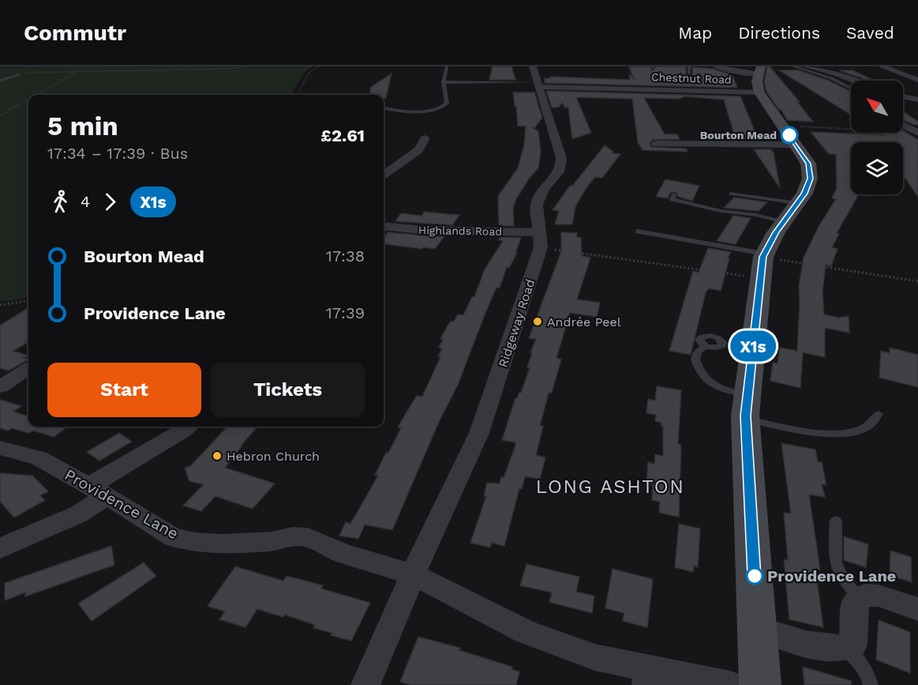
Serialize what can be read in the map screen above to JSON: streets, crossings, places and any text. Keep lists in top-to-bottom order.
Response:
{
  "streets": {
    "street": [
      "Chestnut Road",
      "Highlands Road",
      "Ridgeway Road",
      "Providence Lane"
    ]
  },
  "crossings": [
    ["Chestnut Road", "Ridgeway Road"],
    ["Highlands Road", "Ridgeway Road"],
    ["Ridgeway Road", "Providence Lane"]
  ],
  "districts": ["LONG ASHTON"],
  "places": [
    "Bourton Mead",
    "Andrée Peel",
    "Hebron Church",
    "Providence Lane"
  ],
  "lines": ["bus line X1s"],
  "north": "top left",
  "page": {
    "header": "Commutr",
    "nav": ["Map", "Directions", "Saved"],
    "on_map": "X1s",
    "heading": ["5 min", "17:34 – 17:39 · Bus", "£2.61"],
    "legs": ["4", "X1s"],
    "list": [
      {
        "name": "Bourton Mead",
        "value": "17:38"
      },
      {
        "name": "Providence Lane",
        "value": "17:39"
      }
    ],
    "buttons": ["Start", "Tickets"]
  }
}
